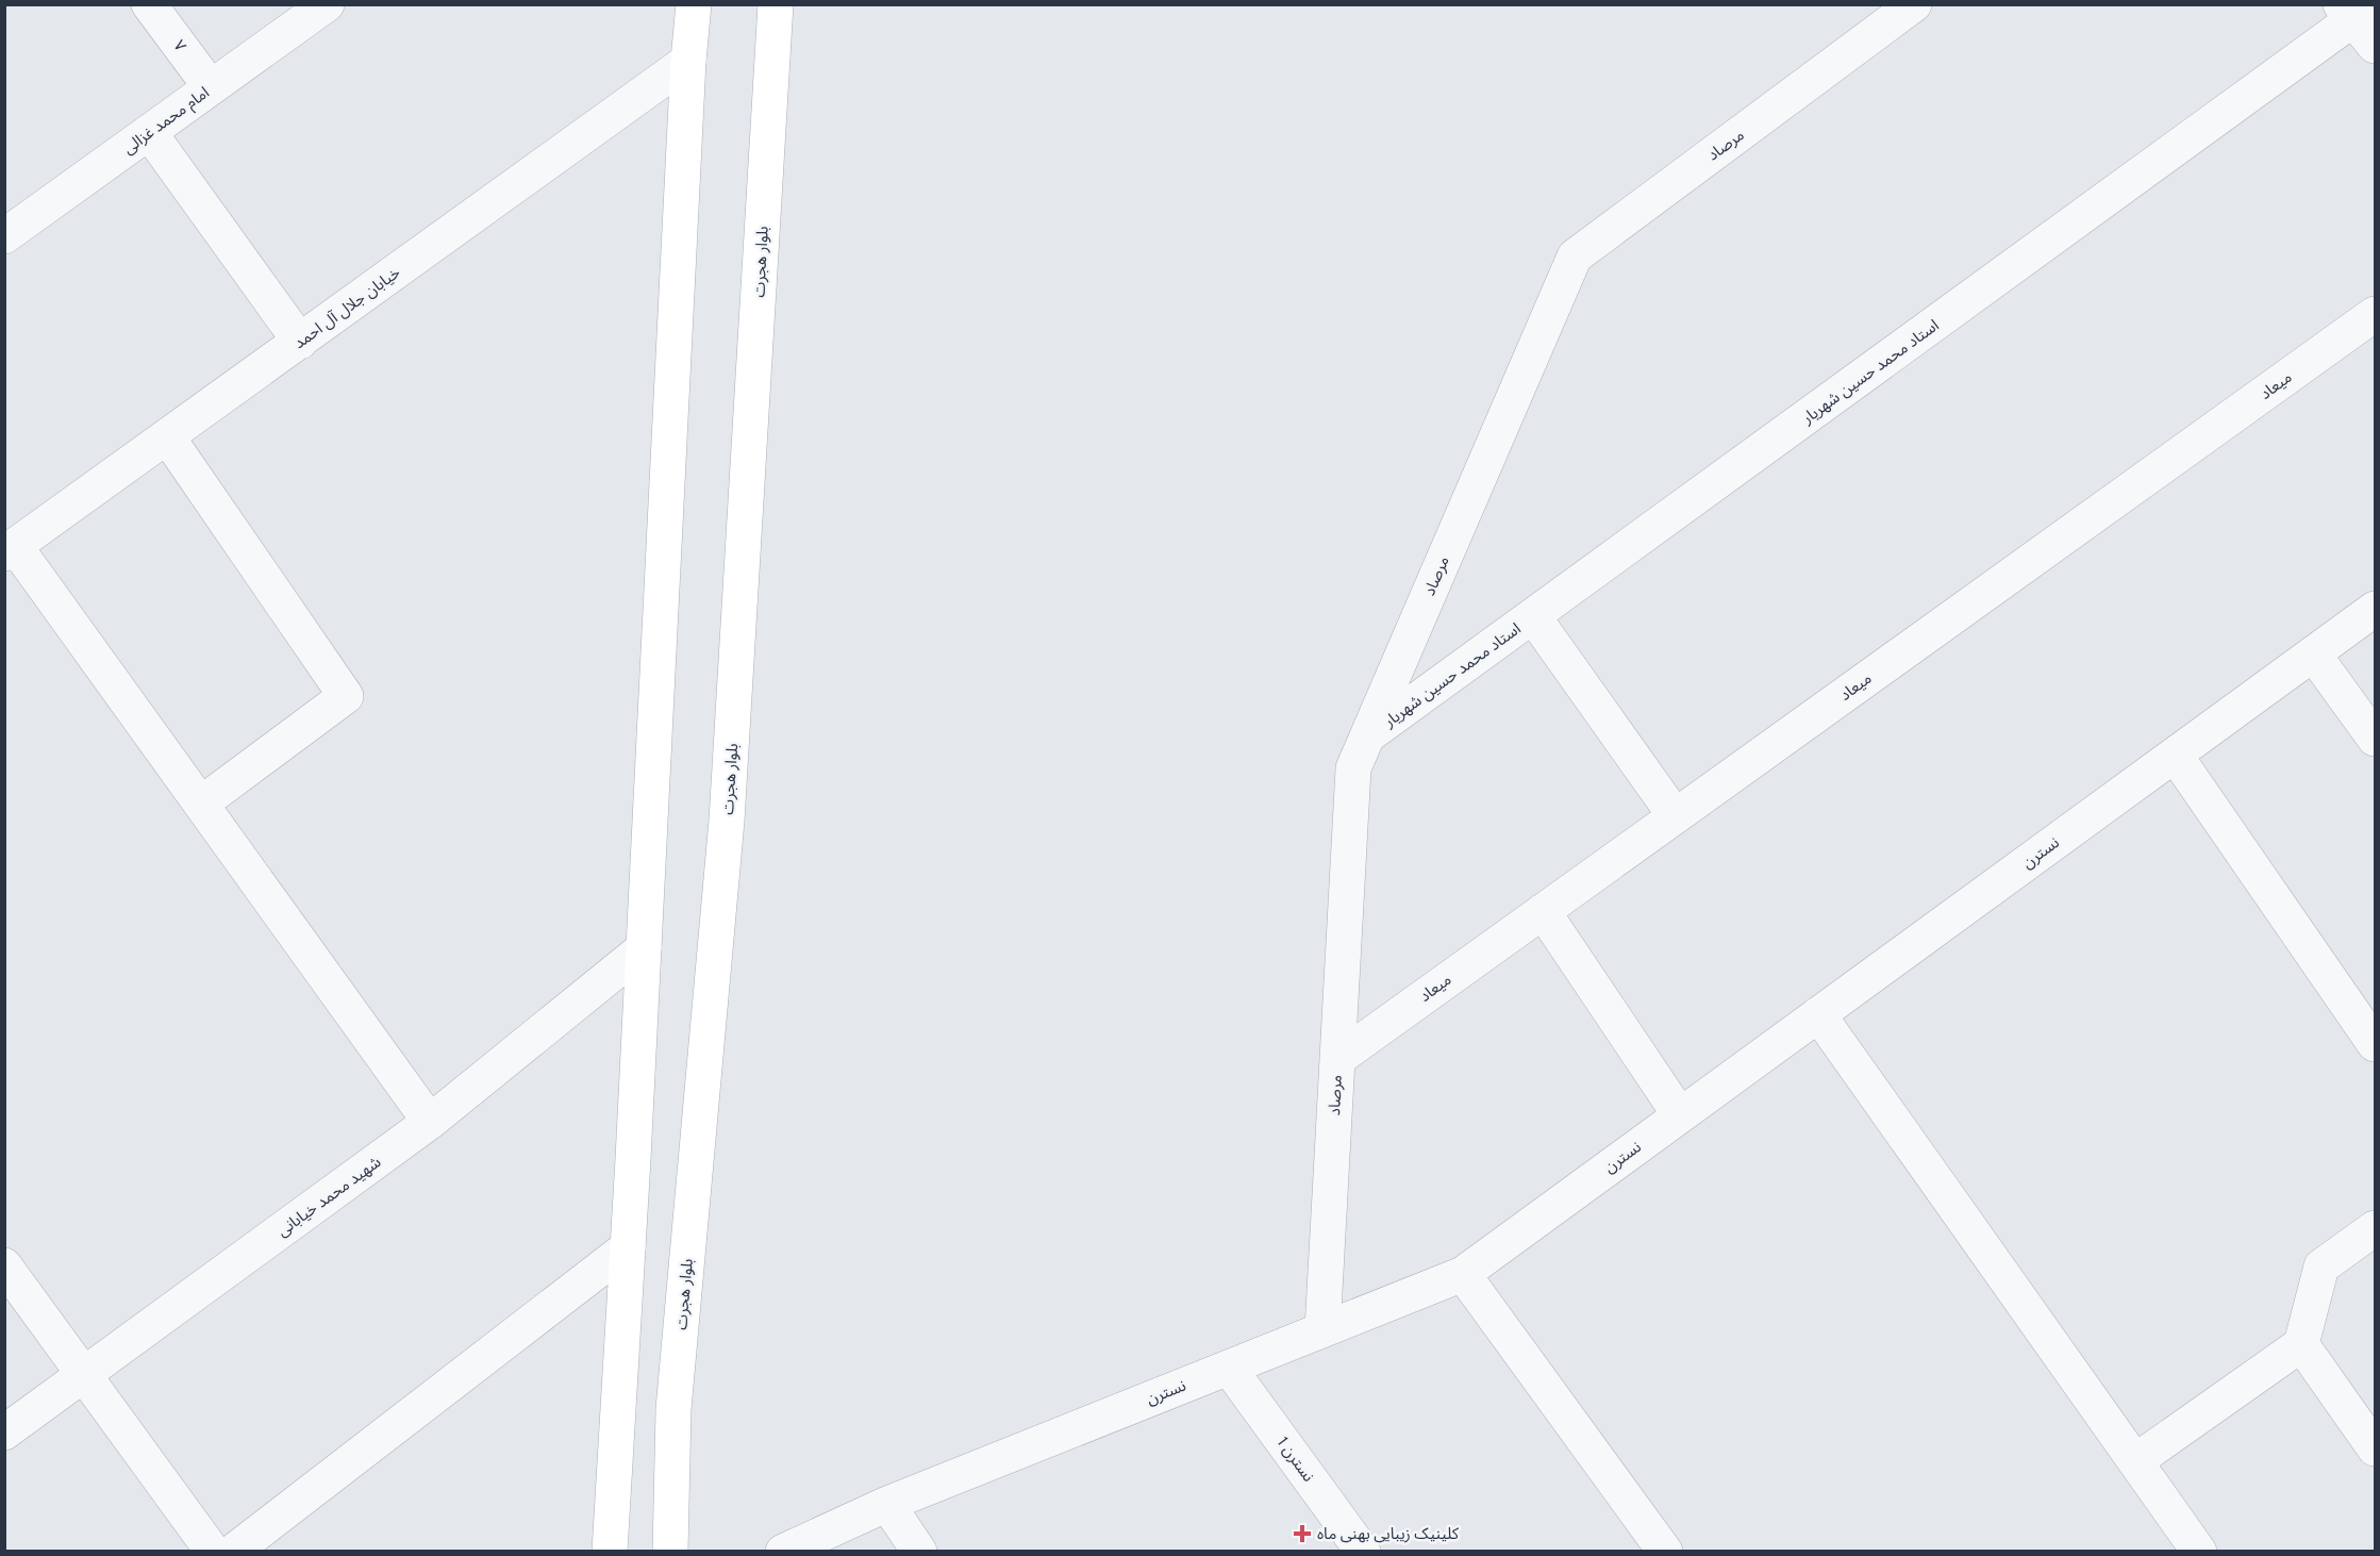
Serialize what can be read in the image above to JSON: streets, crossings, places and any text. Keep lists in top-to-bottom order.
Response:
{
  "streets": {
    "main road": ["بلوار هجرت"],
    "street": [
      "۷",
      "امام محمد غزالی",
      "مرصاد",
      "خیابان جلال آل احمد",
      "استاد محمد حسین شهریار",
      "میعاد",
      "نسترن",
      "شهید محمد خیابانی",
      "نسترن 1"
    ]
  },
  "crossings": [
    ["۷", "امام محمد غزالی"],
    ["مرصاد", "استاد محمد حسین شهریار"],
    ["مرصاد", "میعاد"],
    ["مرصاد", "نسترن"],
    ["نسترن", "نسترن 1"]
  ],
  "places": {
    "health": ["کلینیک زیبایی بهنی ماه"]
  }
}
